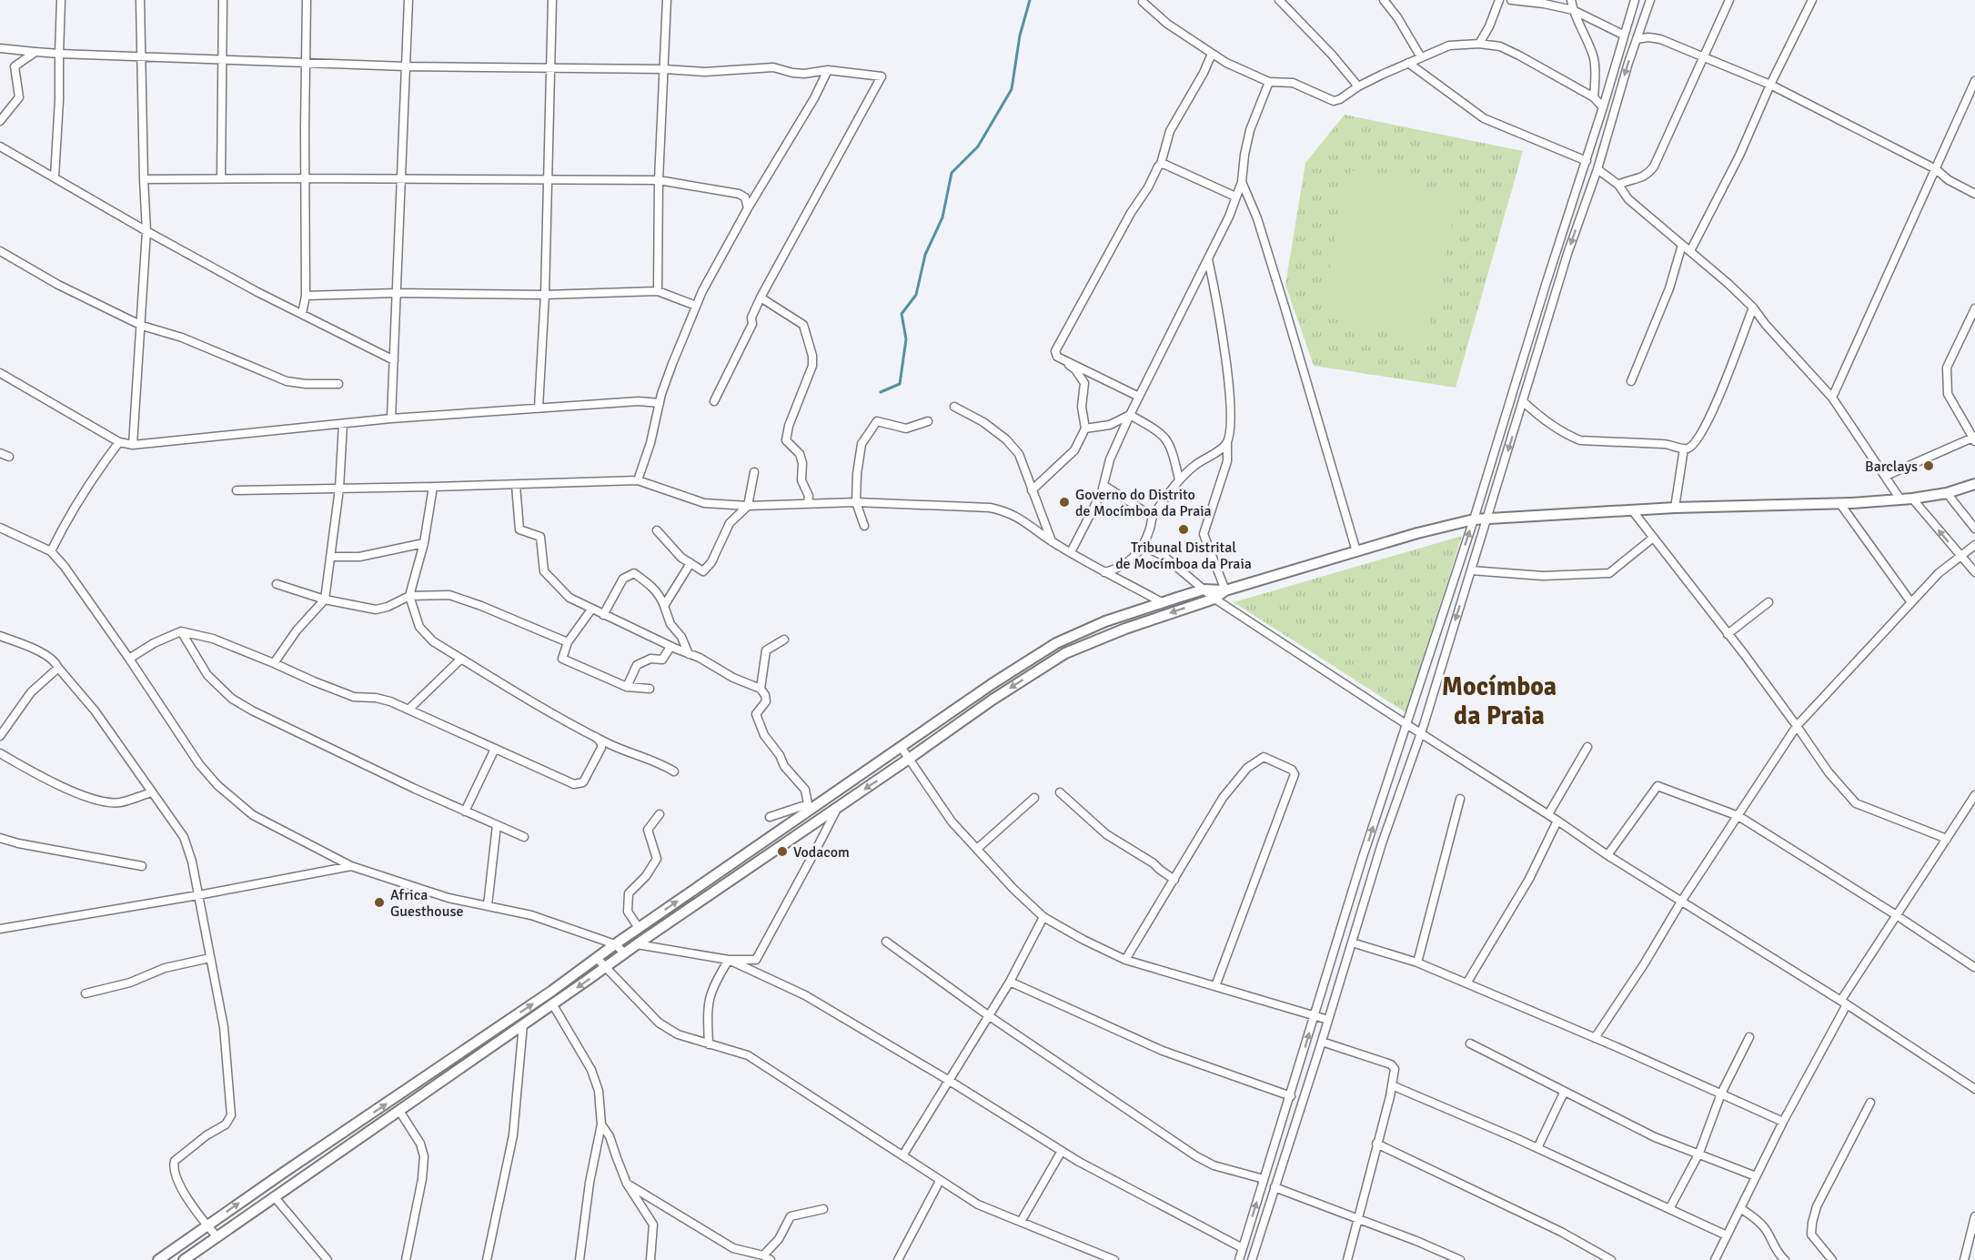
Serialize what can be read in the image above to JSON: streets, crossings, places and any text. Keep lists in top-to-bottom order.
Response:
{
  "districts": ["Mocímboa da Praia"],
  "places": [
    "Barclays",
    "Governo do Distrito de Mocímboa da Praia",
    "Tribunal Distrital de Mocímboa da Praia",
    "Vodacom",
    "Africa Guesthouse"
  ]
}
